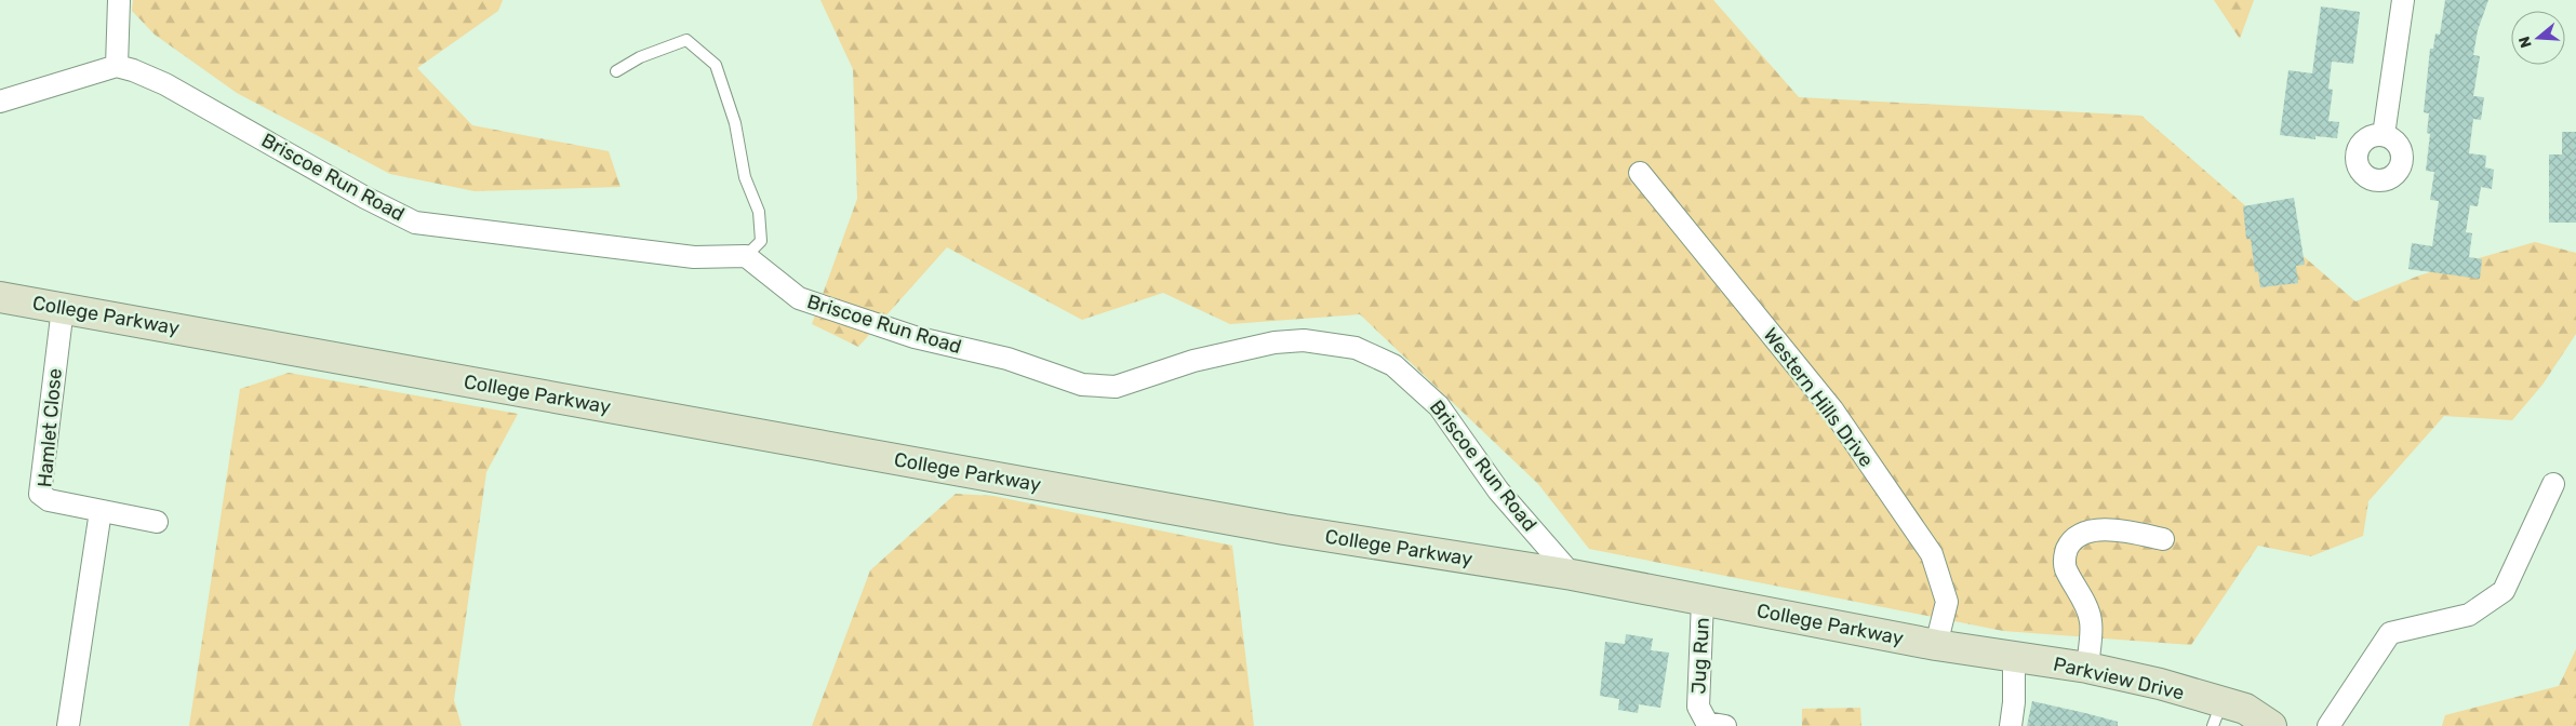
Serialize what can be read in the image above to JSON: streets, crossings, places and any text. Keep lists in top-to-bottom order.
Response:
{
  "streets": {
    "street": [
      "Briscoe Run Road",
      "College Parkway",
      "Western Hills Drive",
      "Hamlet Close",
      "Jug Run",
      "Parkview Drive"
    ]
  },
  "crossings": [
    ["Briscoe Run Road", "College Parkway"],
    ["College Parkway", "Western Hills Drive"],
    ["College Parkway", "Hamlet Close"],
    ["College Parkway", "Jug Run"],
    ["College Parkway", "Parkview Drive"],
    ["Western Hills Drive", "Parkview Drive"]
  ],
  "north": "left"
}
